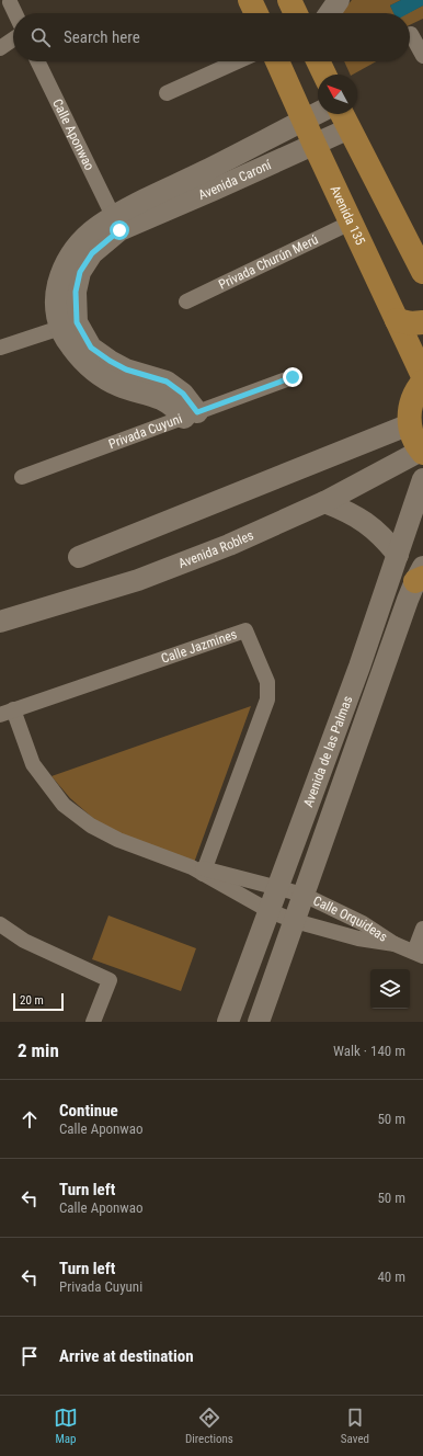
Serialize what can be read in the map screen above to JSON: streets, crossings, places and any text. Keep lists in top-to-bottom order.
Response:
{
  "streets": {
    "main road": ["Avenida 135"],
    "street": [
      "Calle Aponwao",
      "Avenida Caroní",
      "Privada Churún Merú",
      "Privada Cuyuni",
      "Avenida Robles",
      "Calle Jazmines",
      "Avenida de las Palmas",
      "Calle Orquideas"
    ]
  },
  "crossings": [
    ["Calle Aponwao", "Avenida Caroní"],
    ["Avenida Caroní", "Avenida 135"],
    ["Avenida 135", "Privada Churún Merú"],
    ["Calle Jazmines", "Avenida de las Palmas"],
    ["Calle Jazmines", "Calle Orquideas"],
    ["Avenida de las Palmas", "Calle Orquideas"]
  ],
  "scale_bar": "20 m",
  "north": "top left",
  "page": {
    "search": "Search here",
    "scale": "20 m",
    "heading": ["2 min", "Walk · 140 m"],
    "list": [
      ["Continue", "Calle Aponwao", "50 m"],
      ["Turn left", "Calle Aponwao", "50 m"],
      ["Turn left", "Privada Cuyuni", "40 m"],
      "Arrive at destination"
    ],
    "nav": ["Map", "Directions", "Saved"]
  }
}
